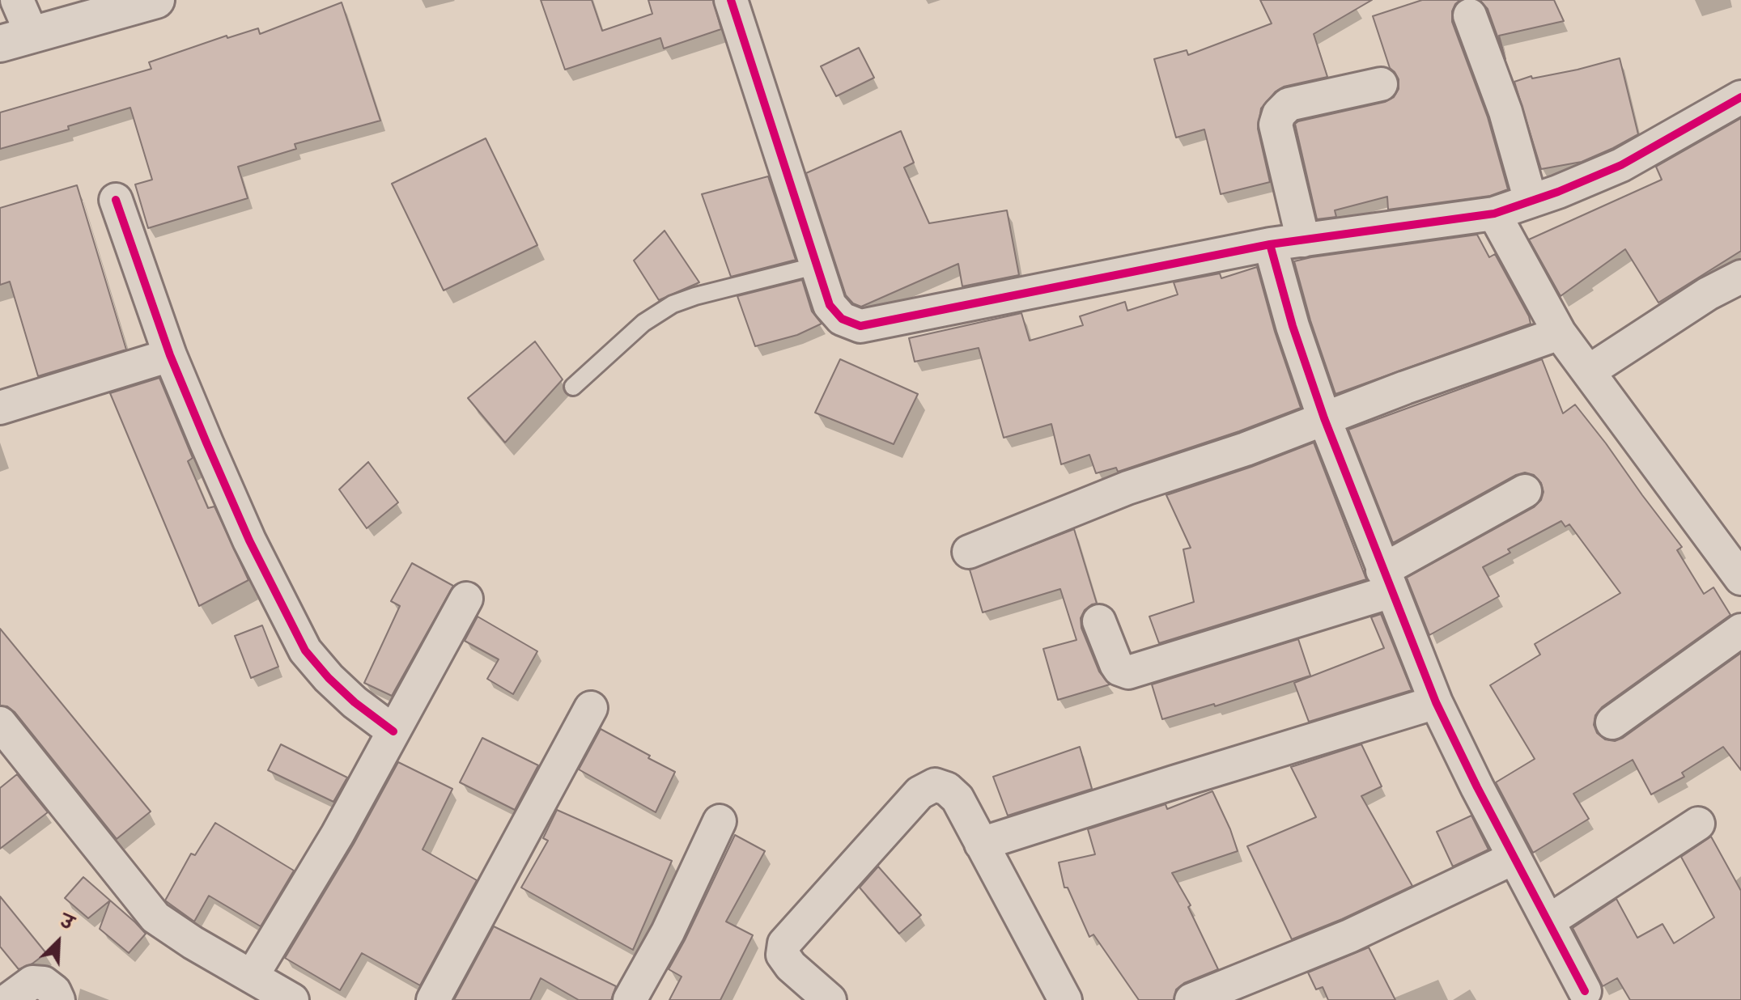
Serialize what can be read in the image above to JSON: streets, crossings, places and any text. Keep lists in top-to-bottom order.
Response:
{
  "north": "top right"
}
